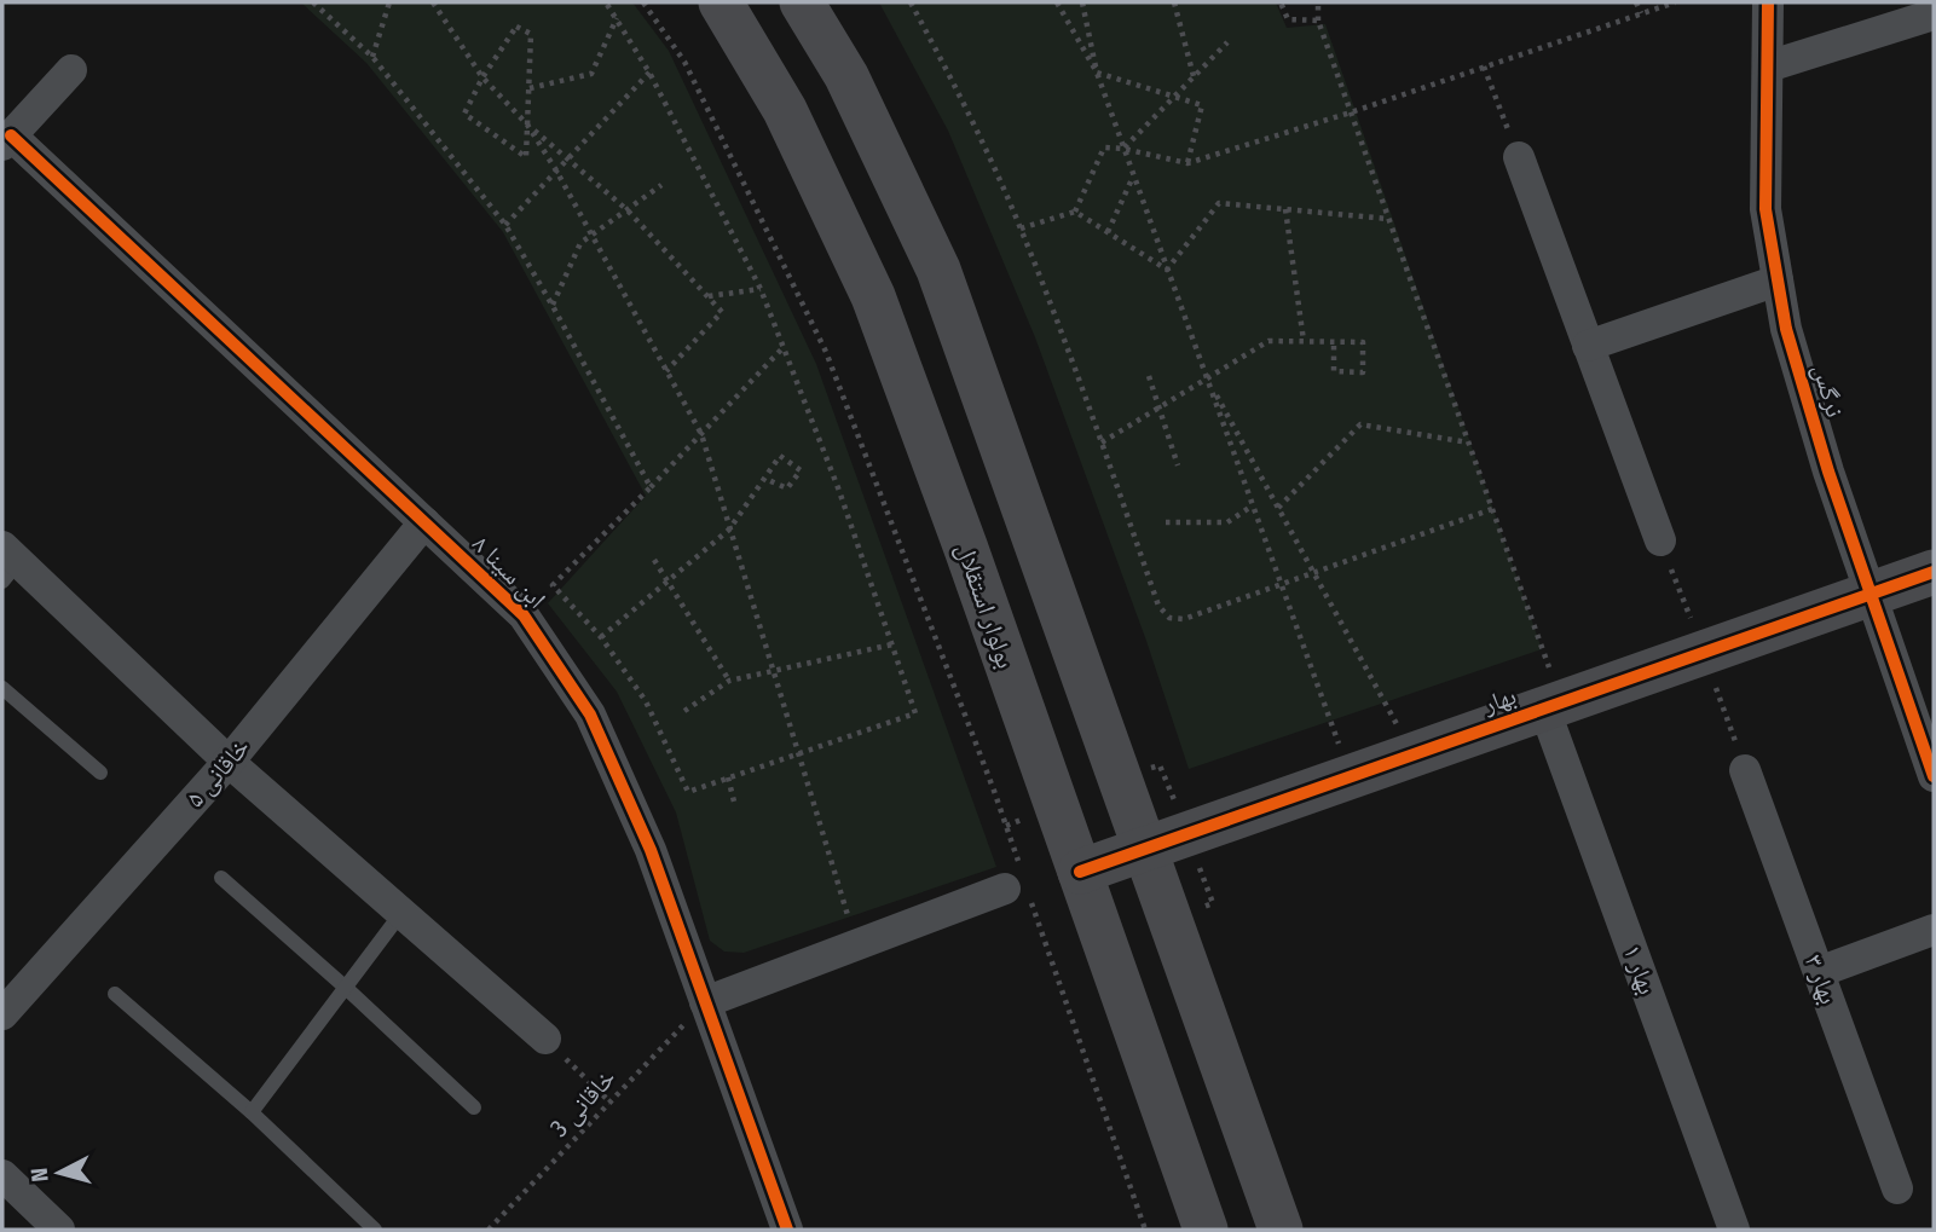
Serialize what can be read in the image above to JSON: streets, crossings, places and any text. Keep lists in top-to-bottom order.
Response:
{
  "streets": {
    "main road": ["بولوار استقلال", "بهار"],
    "street": [
      "نرگس",
      "ابن سینا ۸",
      "خاقانی ۵",
      "بهار ۱",
      "بهار ۳"
    ],
    "path": ["خاقانی 3"]
  },
  "crossings": [
    ["نرگس", "بهار"],
    ["ابن سینا ۸", "خاقانی ۵"],
    ["ابن سینا ۸", "خاقانی 3"],
    ["بولوار استقلال", "بهار"],
    ["بهار", "بهار ۱"]
  ],
  "north": "left"
}
